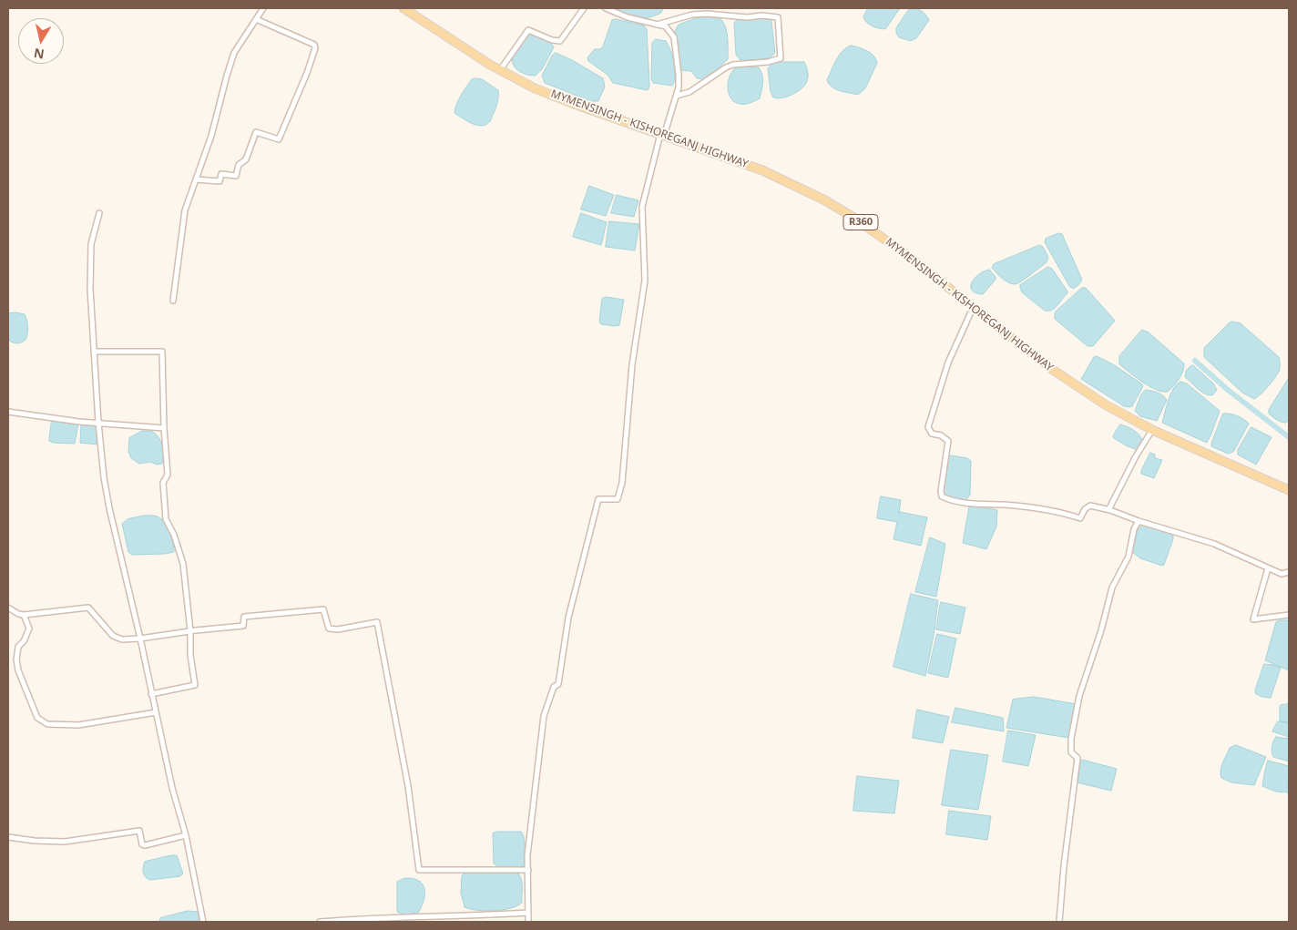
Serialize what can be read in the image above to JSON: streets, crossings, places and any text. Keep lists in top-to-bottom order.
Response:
{
  "streets": {
    "main road": ["MYMENSINGH - KISHOREGANJ HIGHWAY", "R360"]
  },
  "north": "bottom"
}
